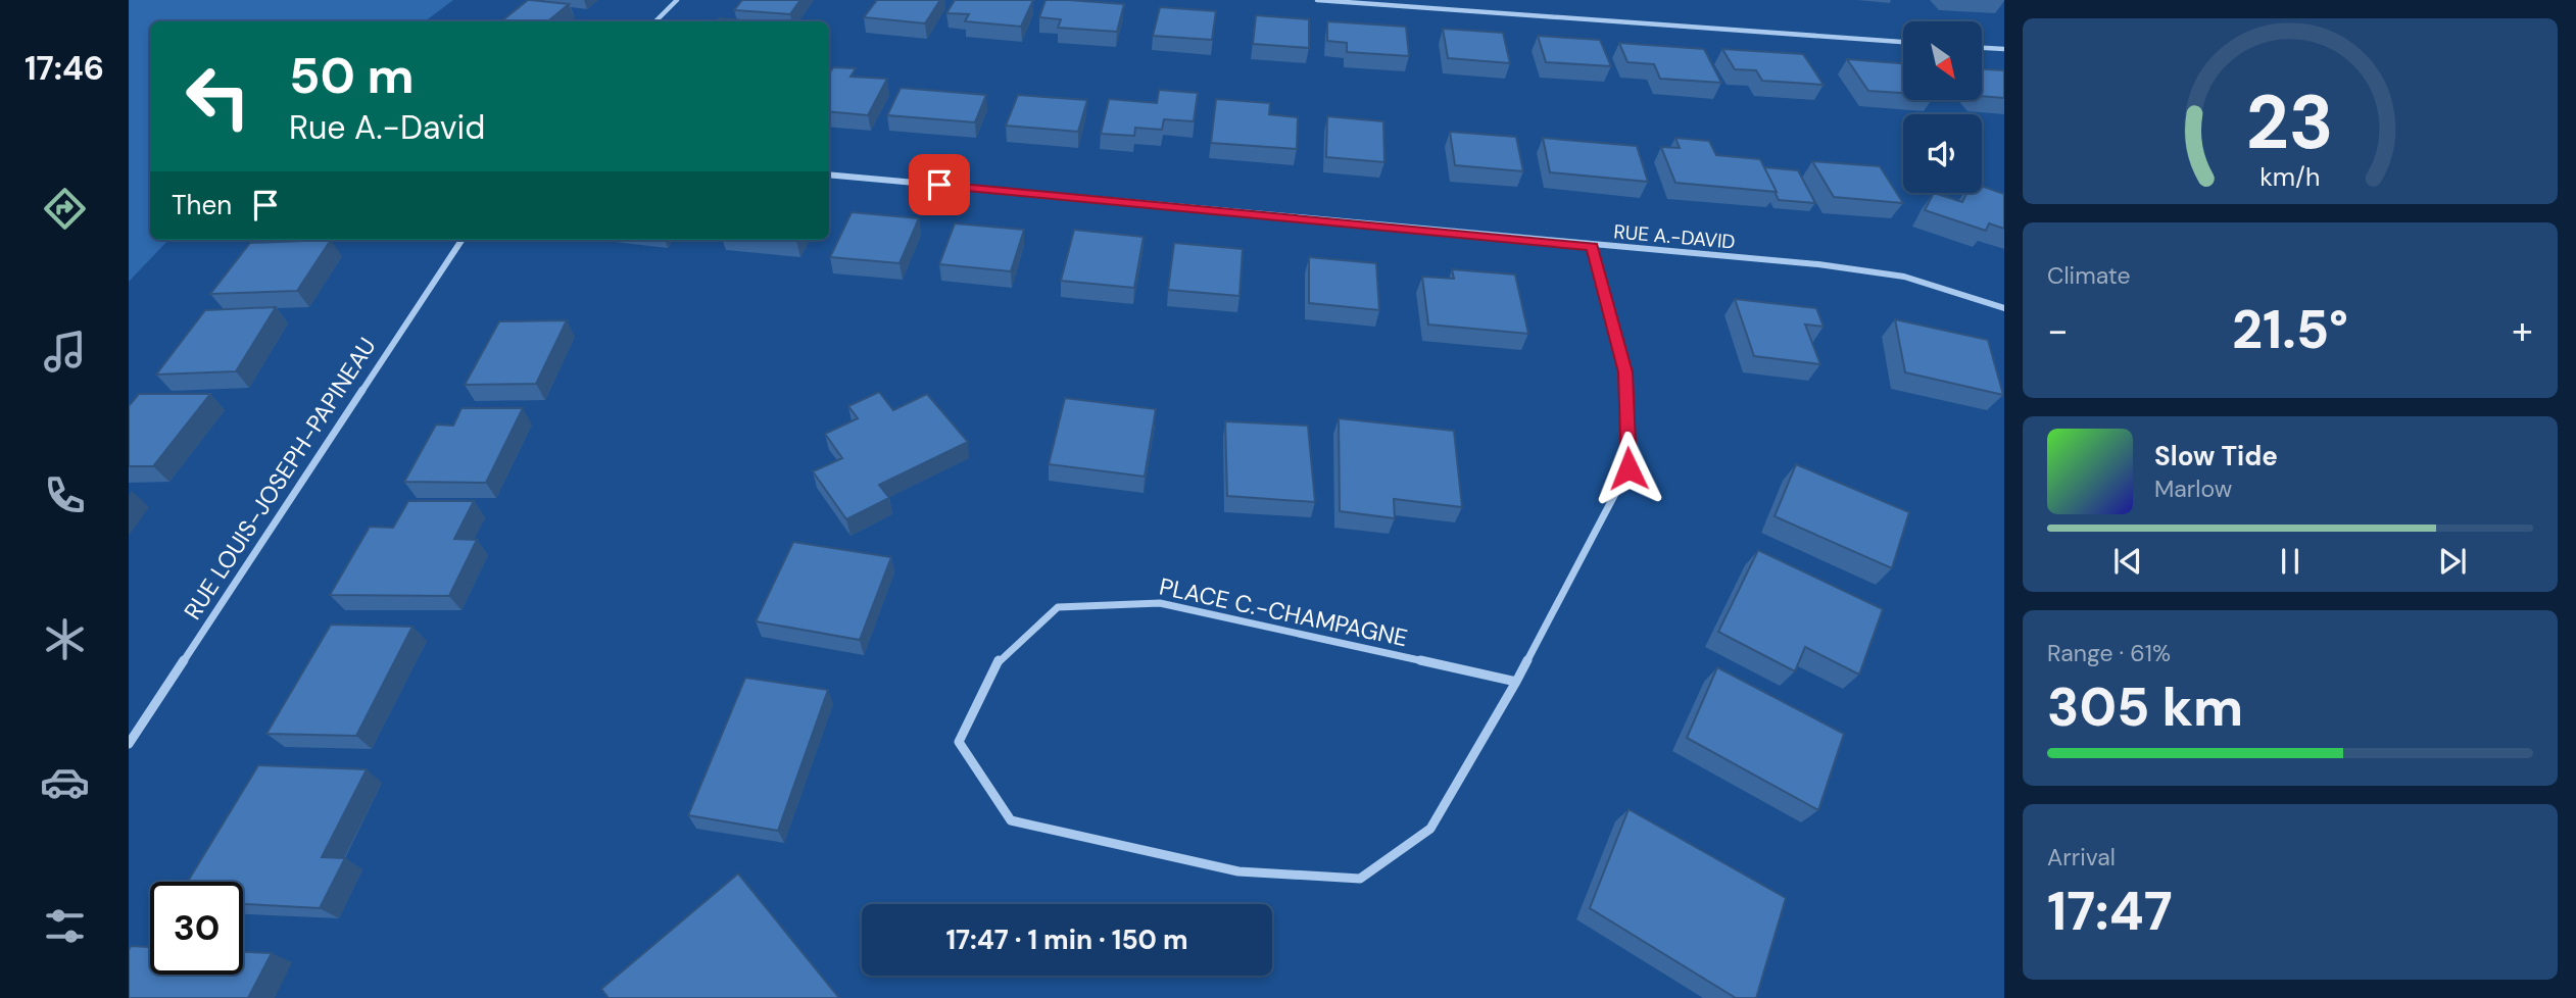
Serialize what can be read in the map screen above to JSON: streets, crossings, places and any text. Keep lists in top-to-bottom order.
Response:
{
  "streets": {
    "street": ["RUE A.-DAVID", "RUE LOUIS-JOSEPH-PAPINEAU", "PLACE C.-CHAMPAGNE"]
  },
  "crossings": [
    ["RUE A.-DAVID", "PLACE C.-CHAMPAGNE"]
  ],
  "north": "bottom right",
  "page": {
    "tabs": "17:46",
    "turn": ["50 m", "Rue A.-David"],
    "then": "Then",
    "tile": [
      "Climate",
      ["Range · 61%", "305 km"],
      ["Arrival", "17:47"]
    ],
    "heat": ["−", "21.5°", "+"],
    "song": ["Slow Tide", "Marlow"],
    "limit": "30",
    "trip": "17:47 · 1 min · 150 m",
    "gauge": ["23", "km/h"]
  }
}
